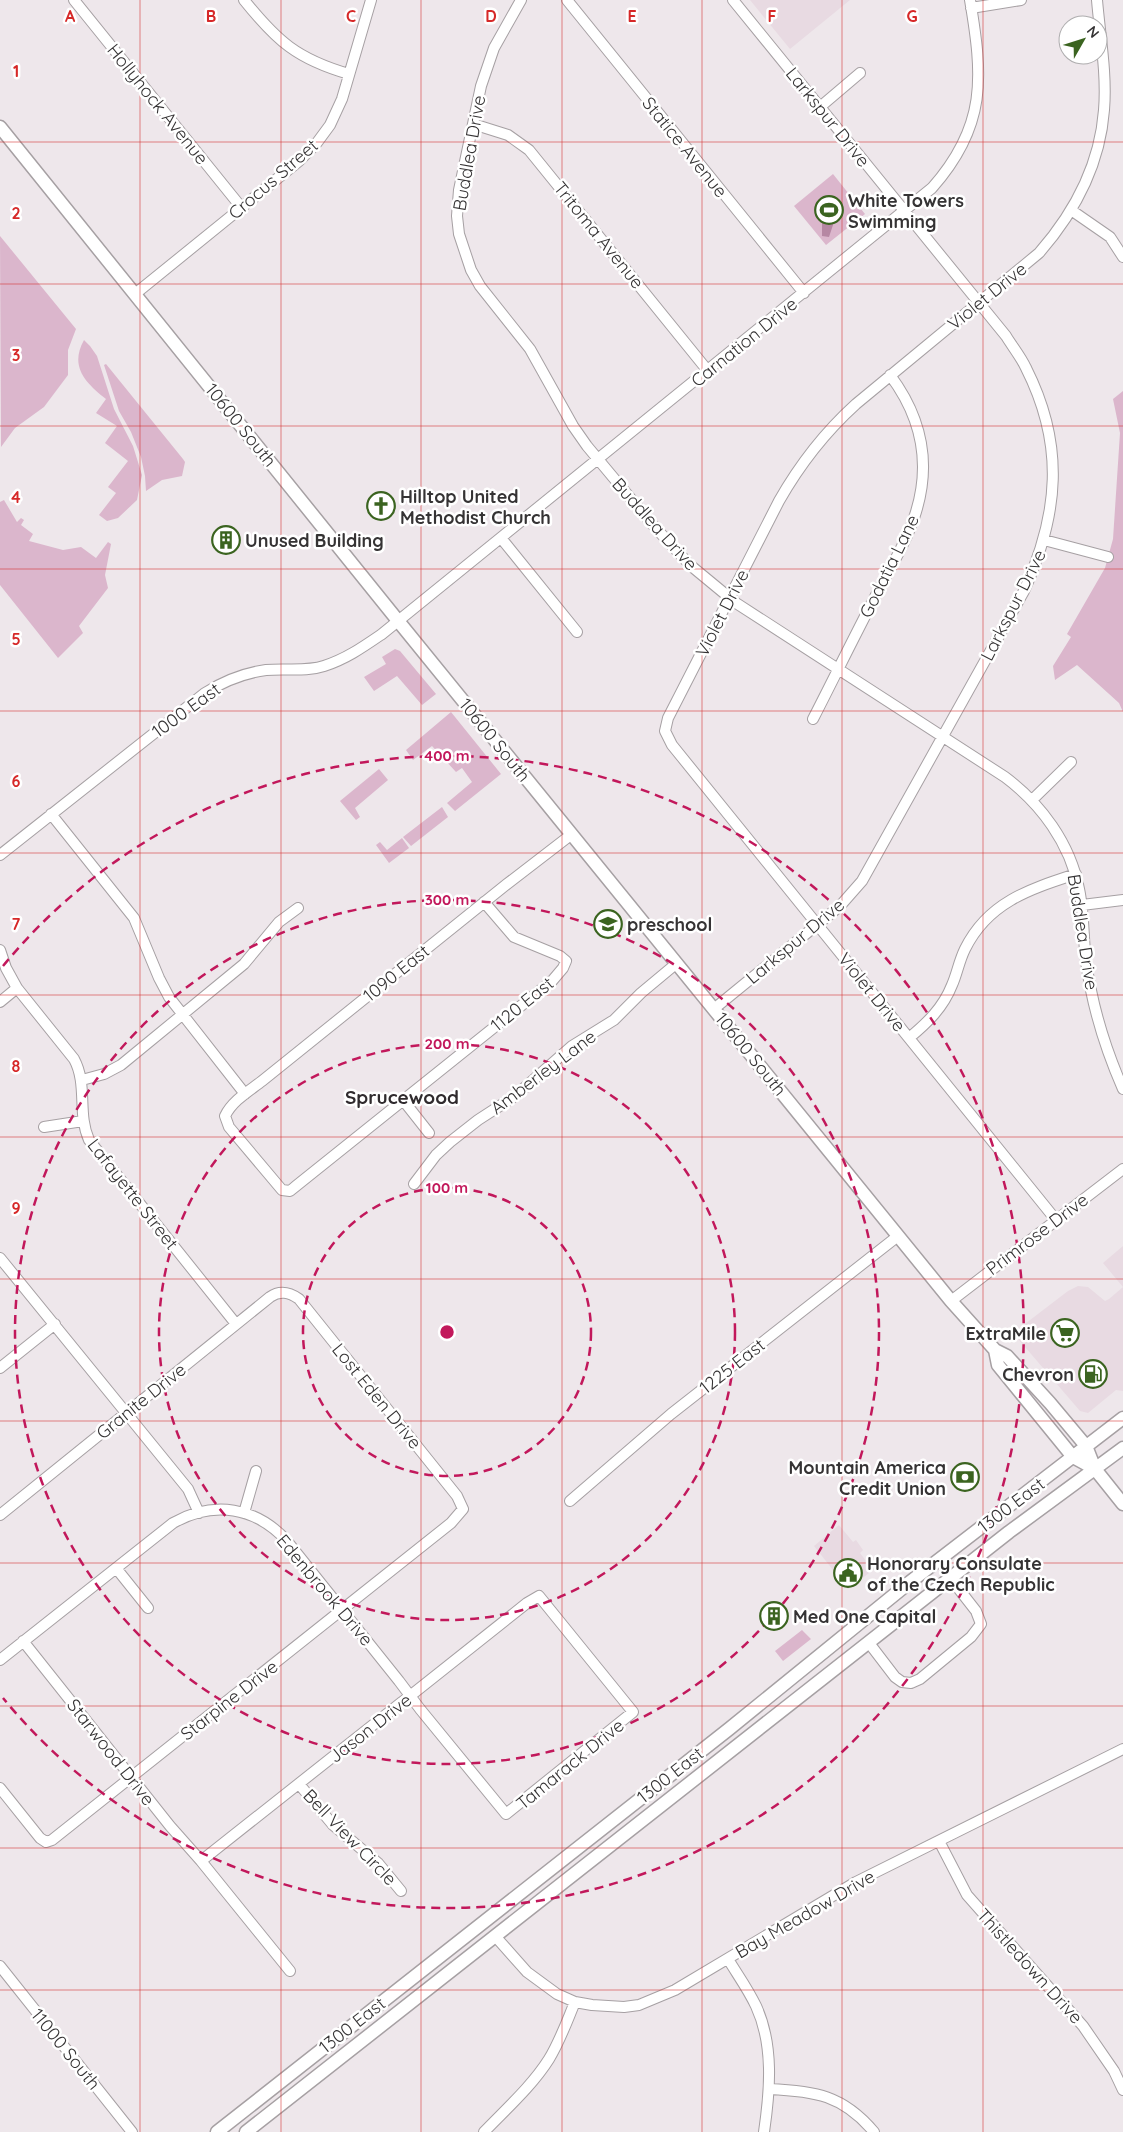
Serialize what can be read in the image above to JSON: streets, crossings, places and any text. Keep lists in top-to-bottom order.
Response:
{
  "streets": {
    "main road": ["10600 South", "1300 East"],
    "street": [
      "Hollyhock Avenue",
      "Larkspur Drive",
      "Statice Avenue",
      "Buddlea Drive",
      "Crocus Street",
      "Tritoma Avenue",
      "Violet Drive",
      "Carnation Drive",
      "Godatia Lane",
      "1000 East",
      "1090 East",
      "1120 East",
      "Amberley Lane",
      "Lafayette Street",
      "Primrose Drive",
      "1225 East",
      "Lost Eden Drive",
      "Granite Drive",
      "Edenbrook Drive",
      "Starpine Drive",
      "Jason Drive",
      "Starwood Drive",
      "Tamarack Drive",
      "Bell View Circle",
      "Bay Meadow Drive",
      "Thistledown Drive",
      "11000 South"
    ]
  },
  "crossings": [
    ["Hollyhock Avenue", "Crocus Street"],
    ["Larkspur Drive", "Buddlea Drive"],
    ["Larkspur Drive", "Violet Drive"],
    ["Larkspur Drive", "Carnation Drive"],
    ["Larkspur Drive", "10600 South"],
    ["Statice Avenue", "Carnation Drive"],
    ["Buddlea Drive", "Tritoma Avenue"],
    ["Buddlea Drive", "Violet Drive"],
    ["Buddlea Drive", "Carnation Drive"],
    ["Buddlea Drive", "Godatia Lane"],
    ["Crocus Street", "10600 South"],
    ["Tritoma Avenue", "Carnation Drive"],
    ["Violet Drive", "Godatia Lane"],
    ["Violet Drive", "Primrose Drive"],
    ["Carnation Drive", "10600 South"],
    ["Carnation Drive", "1000 East"],
    ["10600 South", "1000 East"],
    ["10600 South", "1090 East"],
    ["10600 South", "Amberley Lane"],
    ["10600 South", "Primrose Drive"],
    ["10600 South", "1225 East"],
    ["10600 South", "1300 East"],
    ["1090 East", "1120 East"],
    ["Lafayette Street", "Granite Drive"],
    ["Lost Eden Drive", "Granite Drive"],
    ["Lost Eden Drive", "Starpine Drive"],
    ["1300 East", "Bay Meadow Drive"],
    ["Edenbrook Drive", "Starpine Drive"],
    ["Edenbrook Drive", "Jason Drive"],
    ["Edenbrook Drive", "Starwood Drive"],
    ["Edenbrook Drive", "Tamarack Drive"],
    ["Starpine Drive", "Starwood Drive"],
    ["Jason Drive", "Starwood Drive"],
    ["Jason Drive", "Tamarack Drive"],
    ["Jason Drive", "Bell View Circle"],
    ["Bay Meadow Drive", "Thistledown Drive"]
  ],
  "districts": ["Sprucewood"],
  "places": {
    "sports": ["White Towers Swimming"],
    "church": ["Hilltop United Methodist Church"],
    "building": ["Unused Building", "Med One Capital"],
    "school or university": ["preschool"],
    "supermarket": ["ExtraMile"],
    "fuel station": ["Chevron"],
    "bank": ["Mountain America Credit Union"],
    "public building": ["Honorary Consulate of the Czech Republic"]
  },
  "north": "top right",
  "grid": {
    "columns": [
      "A",
      "B",
      "C",
      "D",
      "E",
      "F",
      "G"
    ],
    "rows": [
      "1",
      "2",
      "3",
      "4",
      "5",
      "6",
      "7",
      "8",
      "9"
    ]
  },
  "rings": [
    "400 m",
    "300 m",
    "200 m",
    "100 m"
  ]
}
